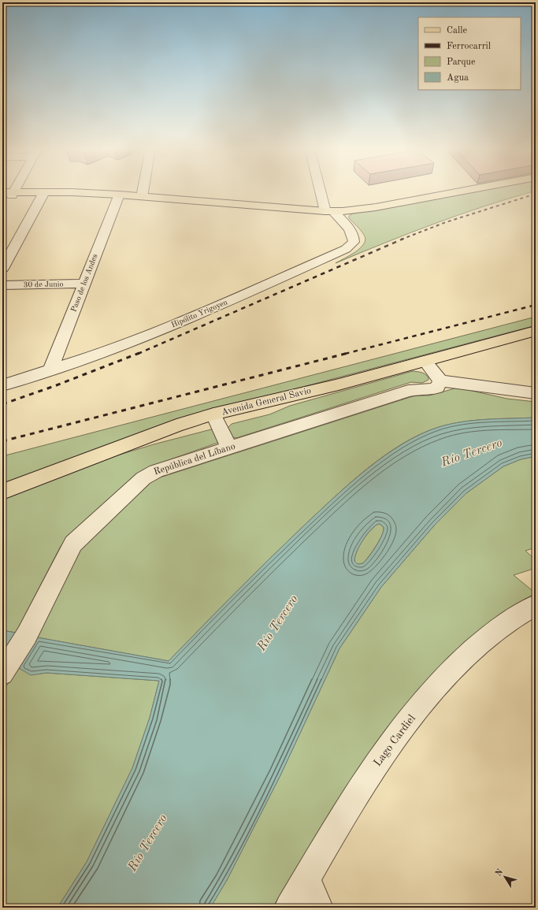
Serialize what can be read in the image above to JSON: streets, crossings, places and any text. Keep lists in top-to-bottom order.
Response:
{
  "streets": {
    "street": [
      "Paso de los Andes",
      "30 de Junio",
      "Hipólito Yrigoyen",
      "República del Líbano",
      "Lago Cardiel"
    ]
  },
  "crossings": [
    ["Paso de los Andes", "30 de Junio"],
    ["Paso de los Andes", "Hipólito Yrigoyen"]
  ],
  "water": ["Río Tercero"],
  "legend": [
    "Calle",
    "Ferrocarril",
    "Parque",
    "Agua"
  ],
  "north": "top left"
}
